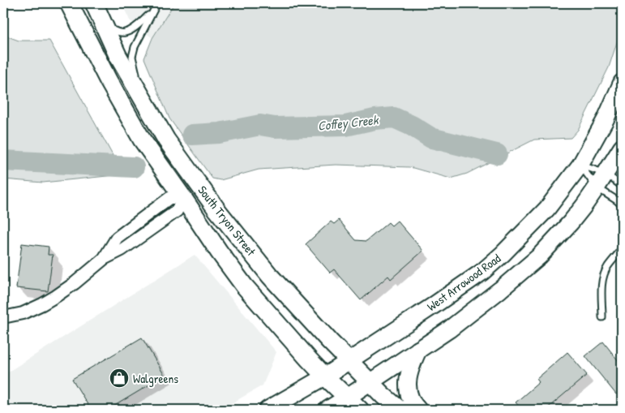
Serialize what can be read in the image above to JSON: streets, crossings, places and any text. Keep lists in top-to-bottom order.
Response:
{
  "streets": {
    "main road": ["South Tryon Street", "West Arrowood Road"]
  },
  "crossings": [
    ["South Tryon Street", "West Arrowood Road"]
  ],
  "water": ["Coffey Creek"],
  "places": {
    "shop": ["Walgreens"]
  }
}
